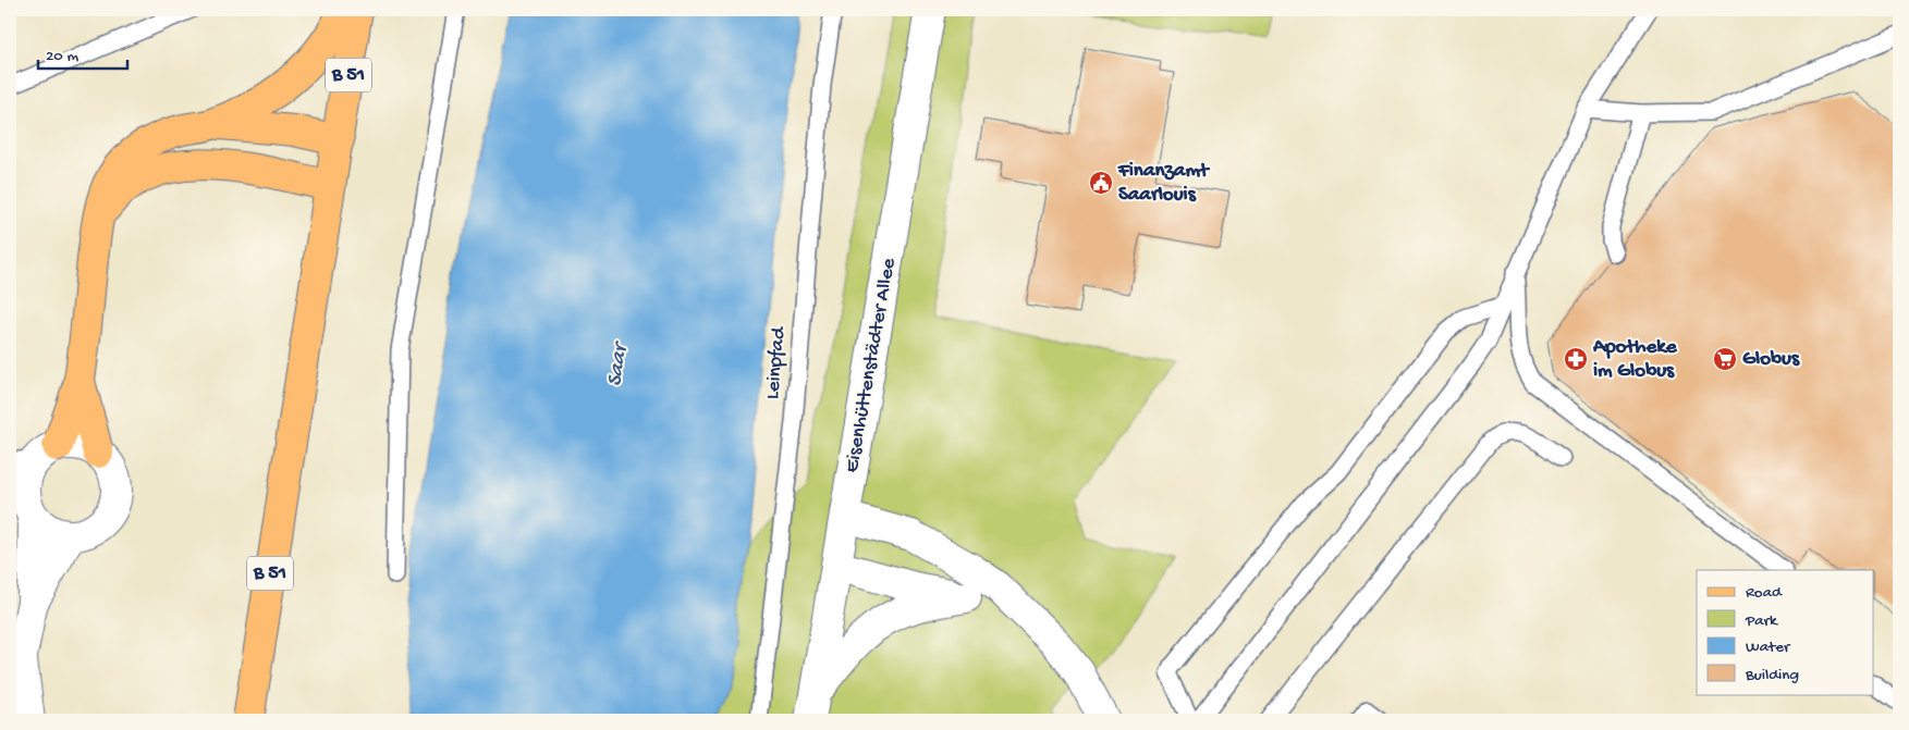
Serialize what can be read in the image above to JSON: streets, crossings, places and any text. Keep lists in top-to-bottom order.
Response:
{
  "streets": {
    "main road": ["B 51"],
    "street": ["Eisenhüttenstädter Allee"],
    "lane": ["Leinpfad"]
  },
  "water": ["Saar"],
  "places": {
    "public building": ["Finanzamt Saarlouis"],
    "pharmacy": ["Apotheke im Globus"],
    "supermarket": ["Globus"]
  },
  "legend": [
    "Road",
    "Park",
    "Water",
    "Building"
  ],
  "scale_bar": "20 m"
}
